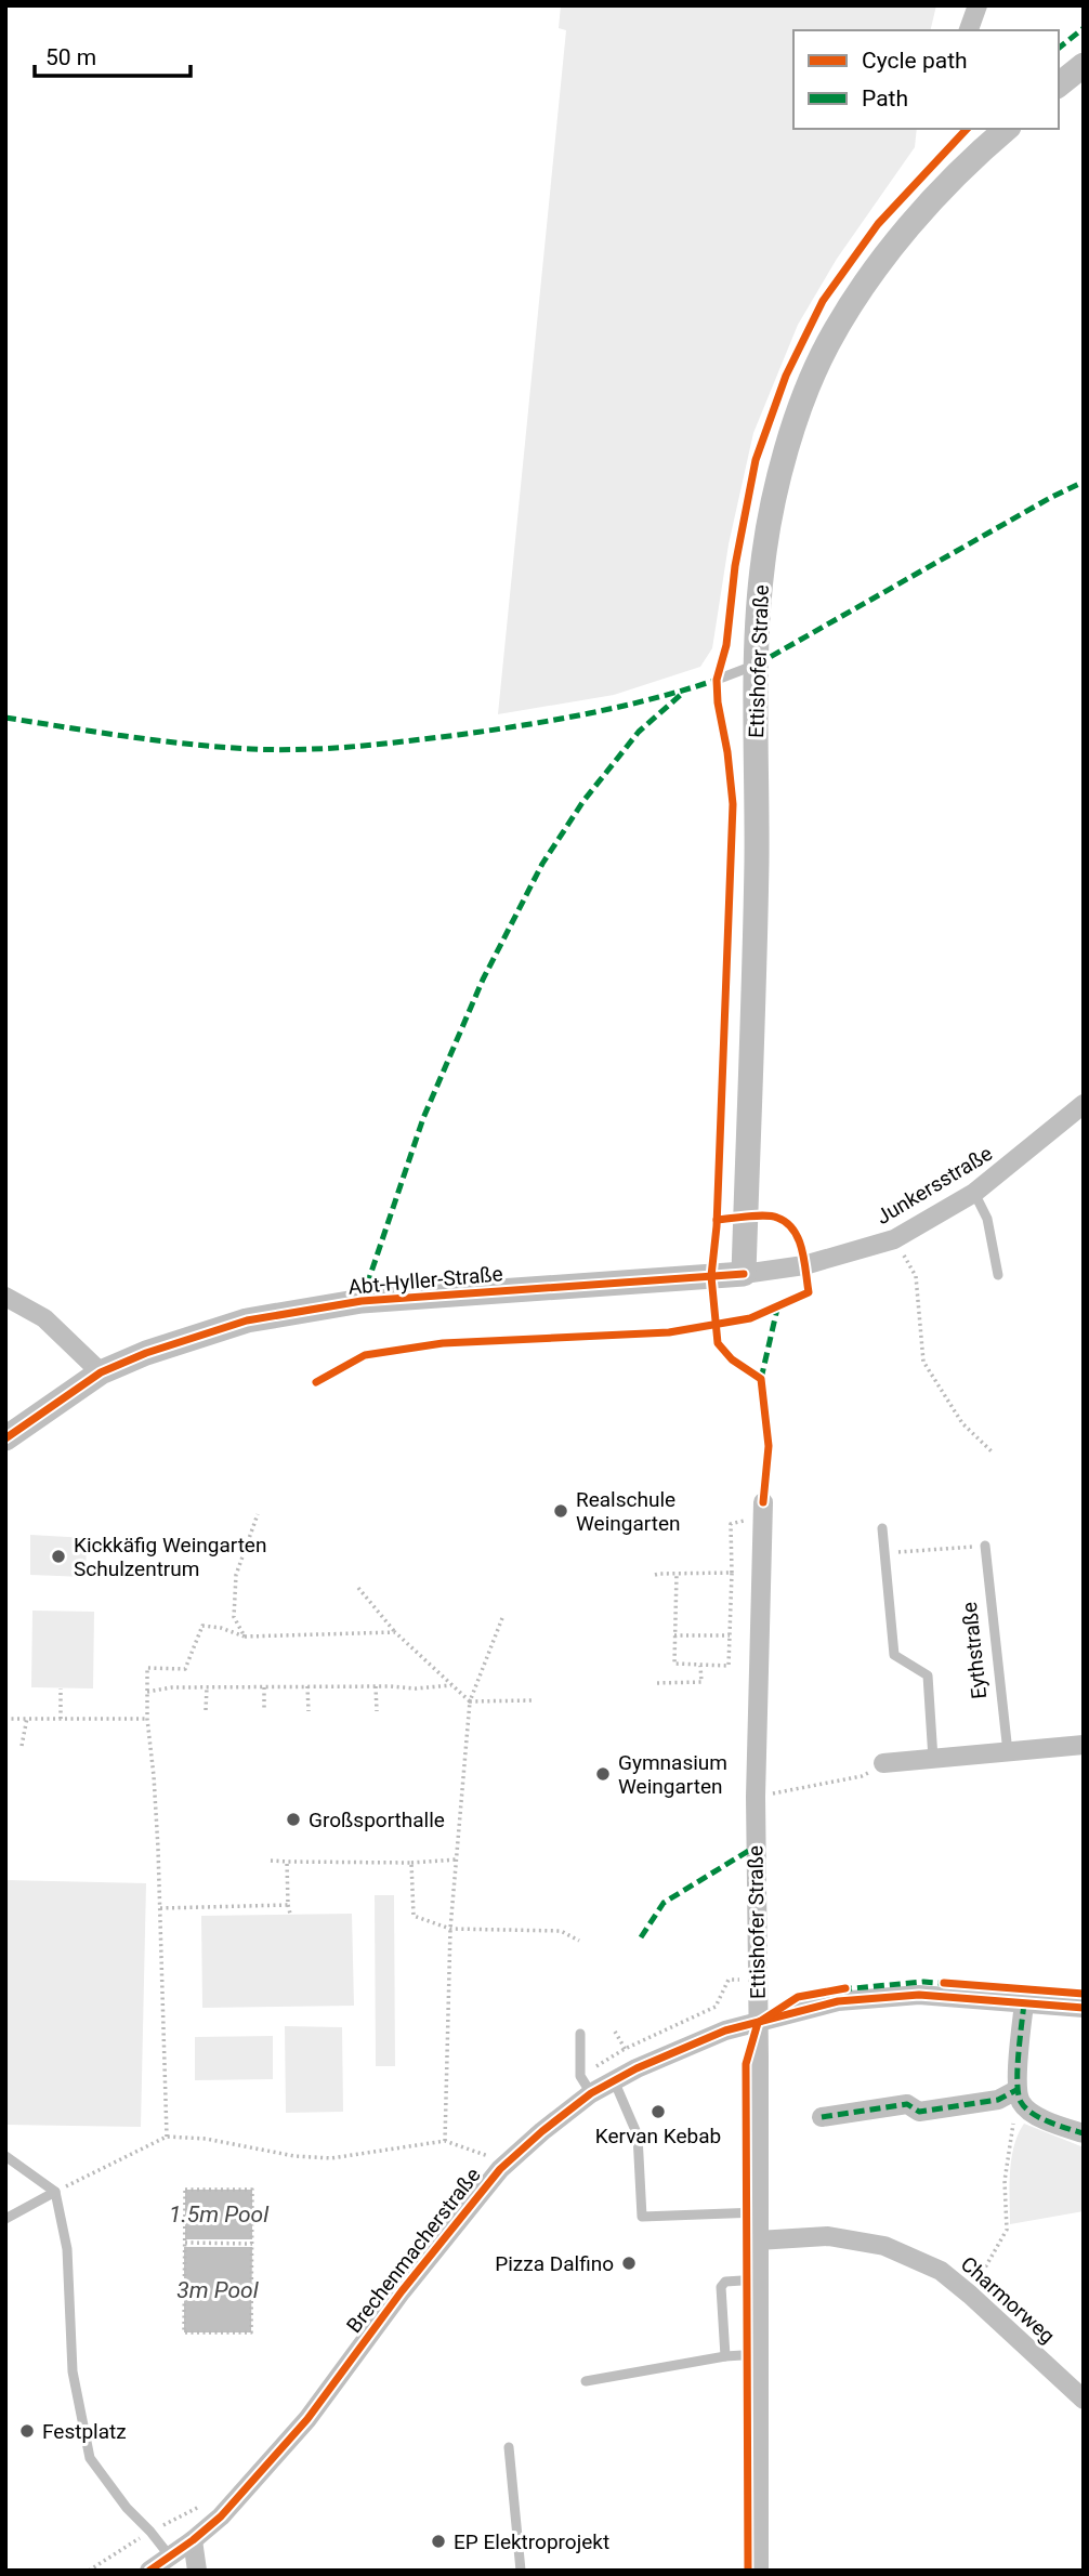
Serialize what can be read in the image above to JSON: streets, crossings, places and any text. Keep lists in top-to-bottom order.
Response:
{
  "streets": {
    "street": [
      "Ettishofer Straße",
      "Junkersstraße",
      "Abt-Hyller-Straße",
      "Brechenmacherstraße",
      "Charmorweg"
    ],
    "lane": ["Eythstraße"]
  },
  "crossings": [
    ["Ettishofer Straße", "Junkersstraße"],
    ["Ettishofer Straße", "Abt-Hyller-Straße"],
    ["Ettishofer Straße", "Brechenmacherstraße"],
    ["Ettishofer Straße", "Charmorweg"],
    ["Junkersstraße", "Abt-Hyller-Straße"]
  ],
  "water": ["1.5m Pool", "3m Pool"],
  "places": [
    "Realschule Weingarten",
    "Kickkäfig Weingarten Schulzentrum",
    "Gymnasium Weingarten",
    "Großsporthalle",
    "Kervan Kebab",
    "Pizza Dalfino",
    "Festplatz",
    "EP Elektroprojekt"
  ],
  "legend": ["Cycle path", "Path"],
  "scale_bar": "50 m"
}
